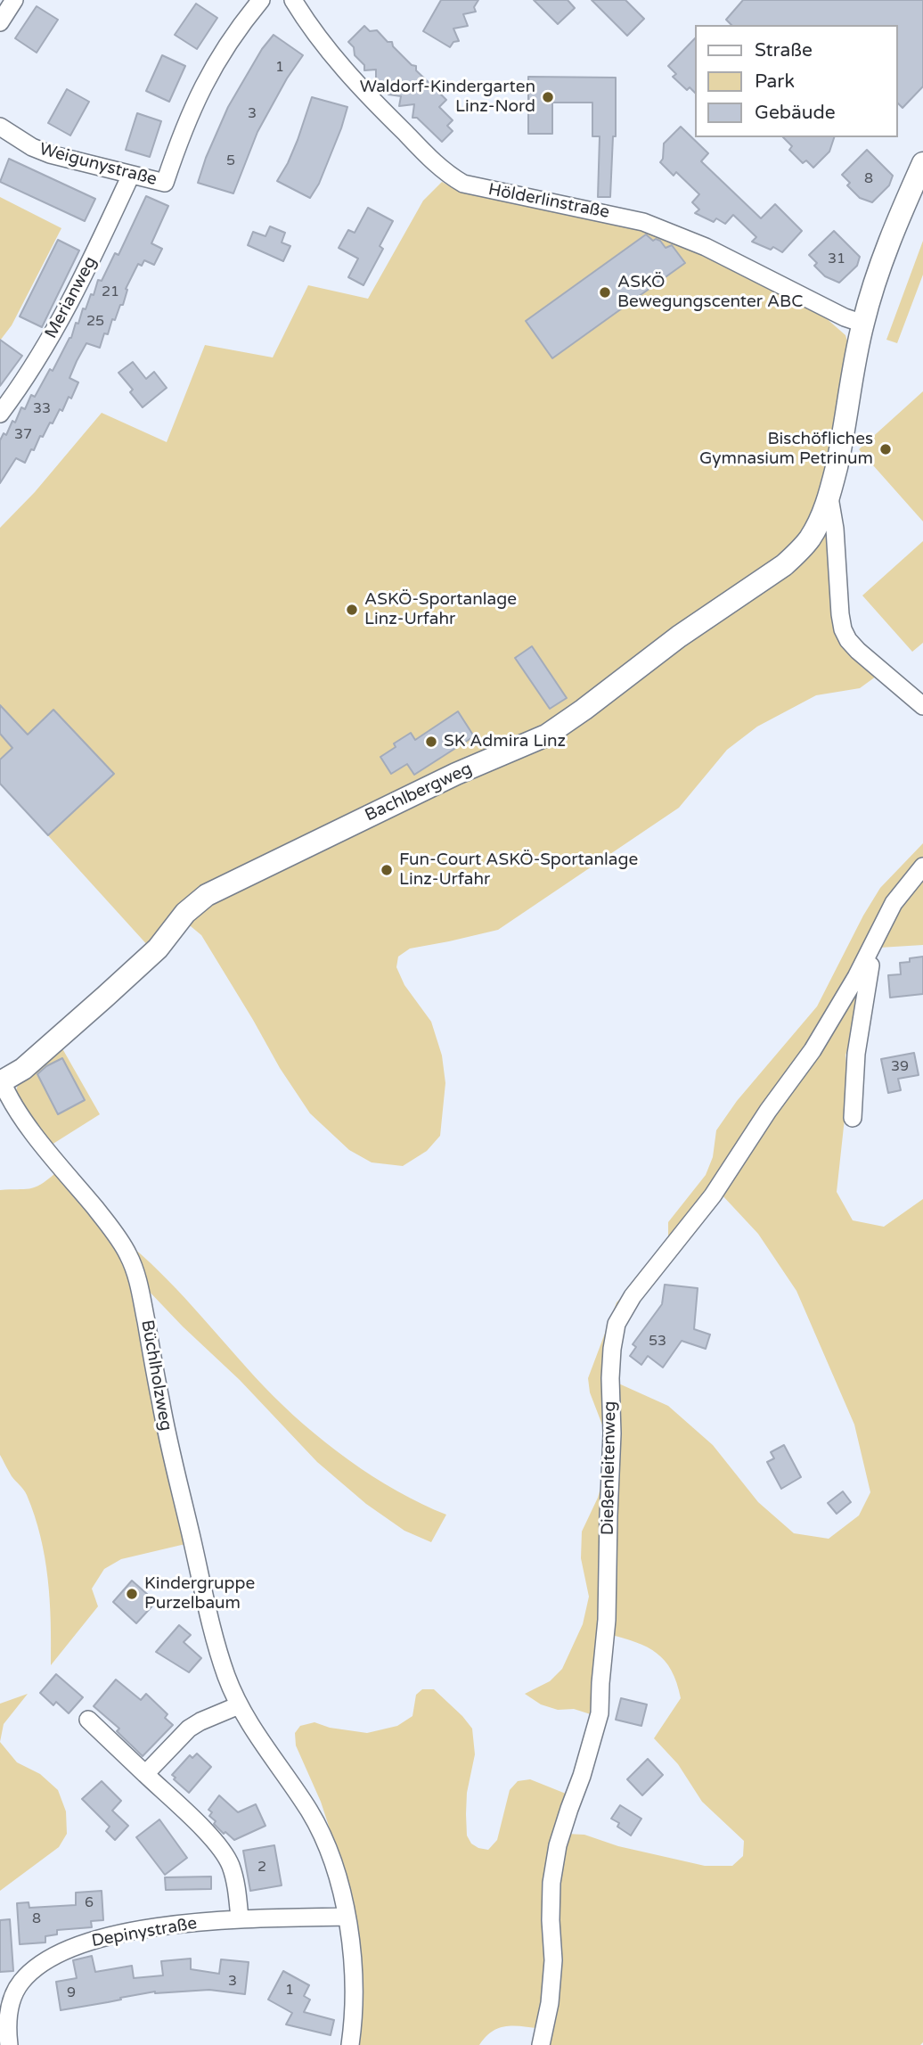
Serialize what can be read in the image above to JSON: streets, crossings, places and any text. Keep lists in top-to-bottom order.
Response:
{
  "streets": {
    "street": [
      "Weigunystraße",
      "Hölderlinstraße",
      "Merianweg",
      "Bachlbergweg",
      "Büchlholzweg",
      "Dießenleitenweg",
      "Depinystraße"
    ]
  },
  "crossings": [
    ["Weigunystraße", "Merianweg"],
    ["Bachlbergweg", "Büchlholzweg"],
    ["Büchlholzweg", "Depinystraße"]
  ],
  "places": [
    "Waldorf-Kindergarten Linz-Nord",
    "ASKÖ Bewegungscenter ABC",
    "Bischöfliches Gymnasium Petrinum",
    "ASKÖ-Sportanlage Linz-Urfahr",
    "SK Admira Linz",
    "Fun-Court ASKÖ-Sportanlage Linz-Urfahr",
    "Kindergruppe Purzelbaum"
  ],
  "house_numbers": [
    "1",
    "3",
    "5",
    "8",
    "31",
    "21",
    "25",
    "33",
    "37",
    "39",
    "53",
    "2",
    "6",
    "8",
    "3",
    "1",
    "9"
  ],
  "legend": ["Straße", "Park", "Gebäude"]
}
